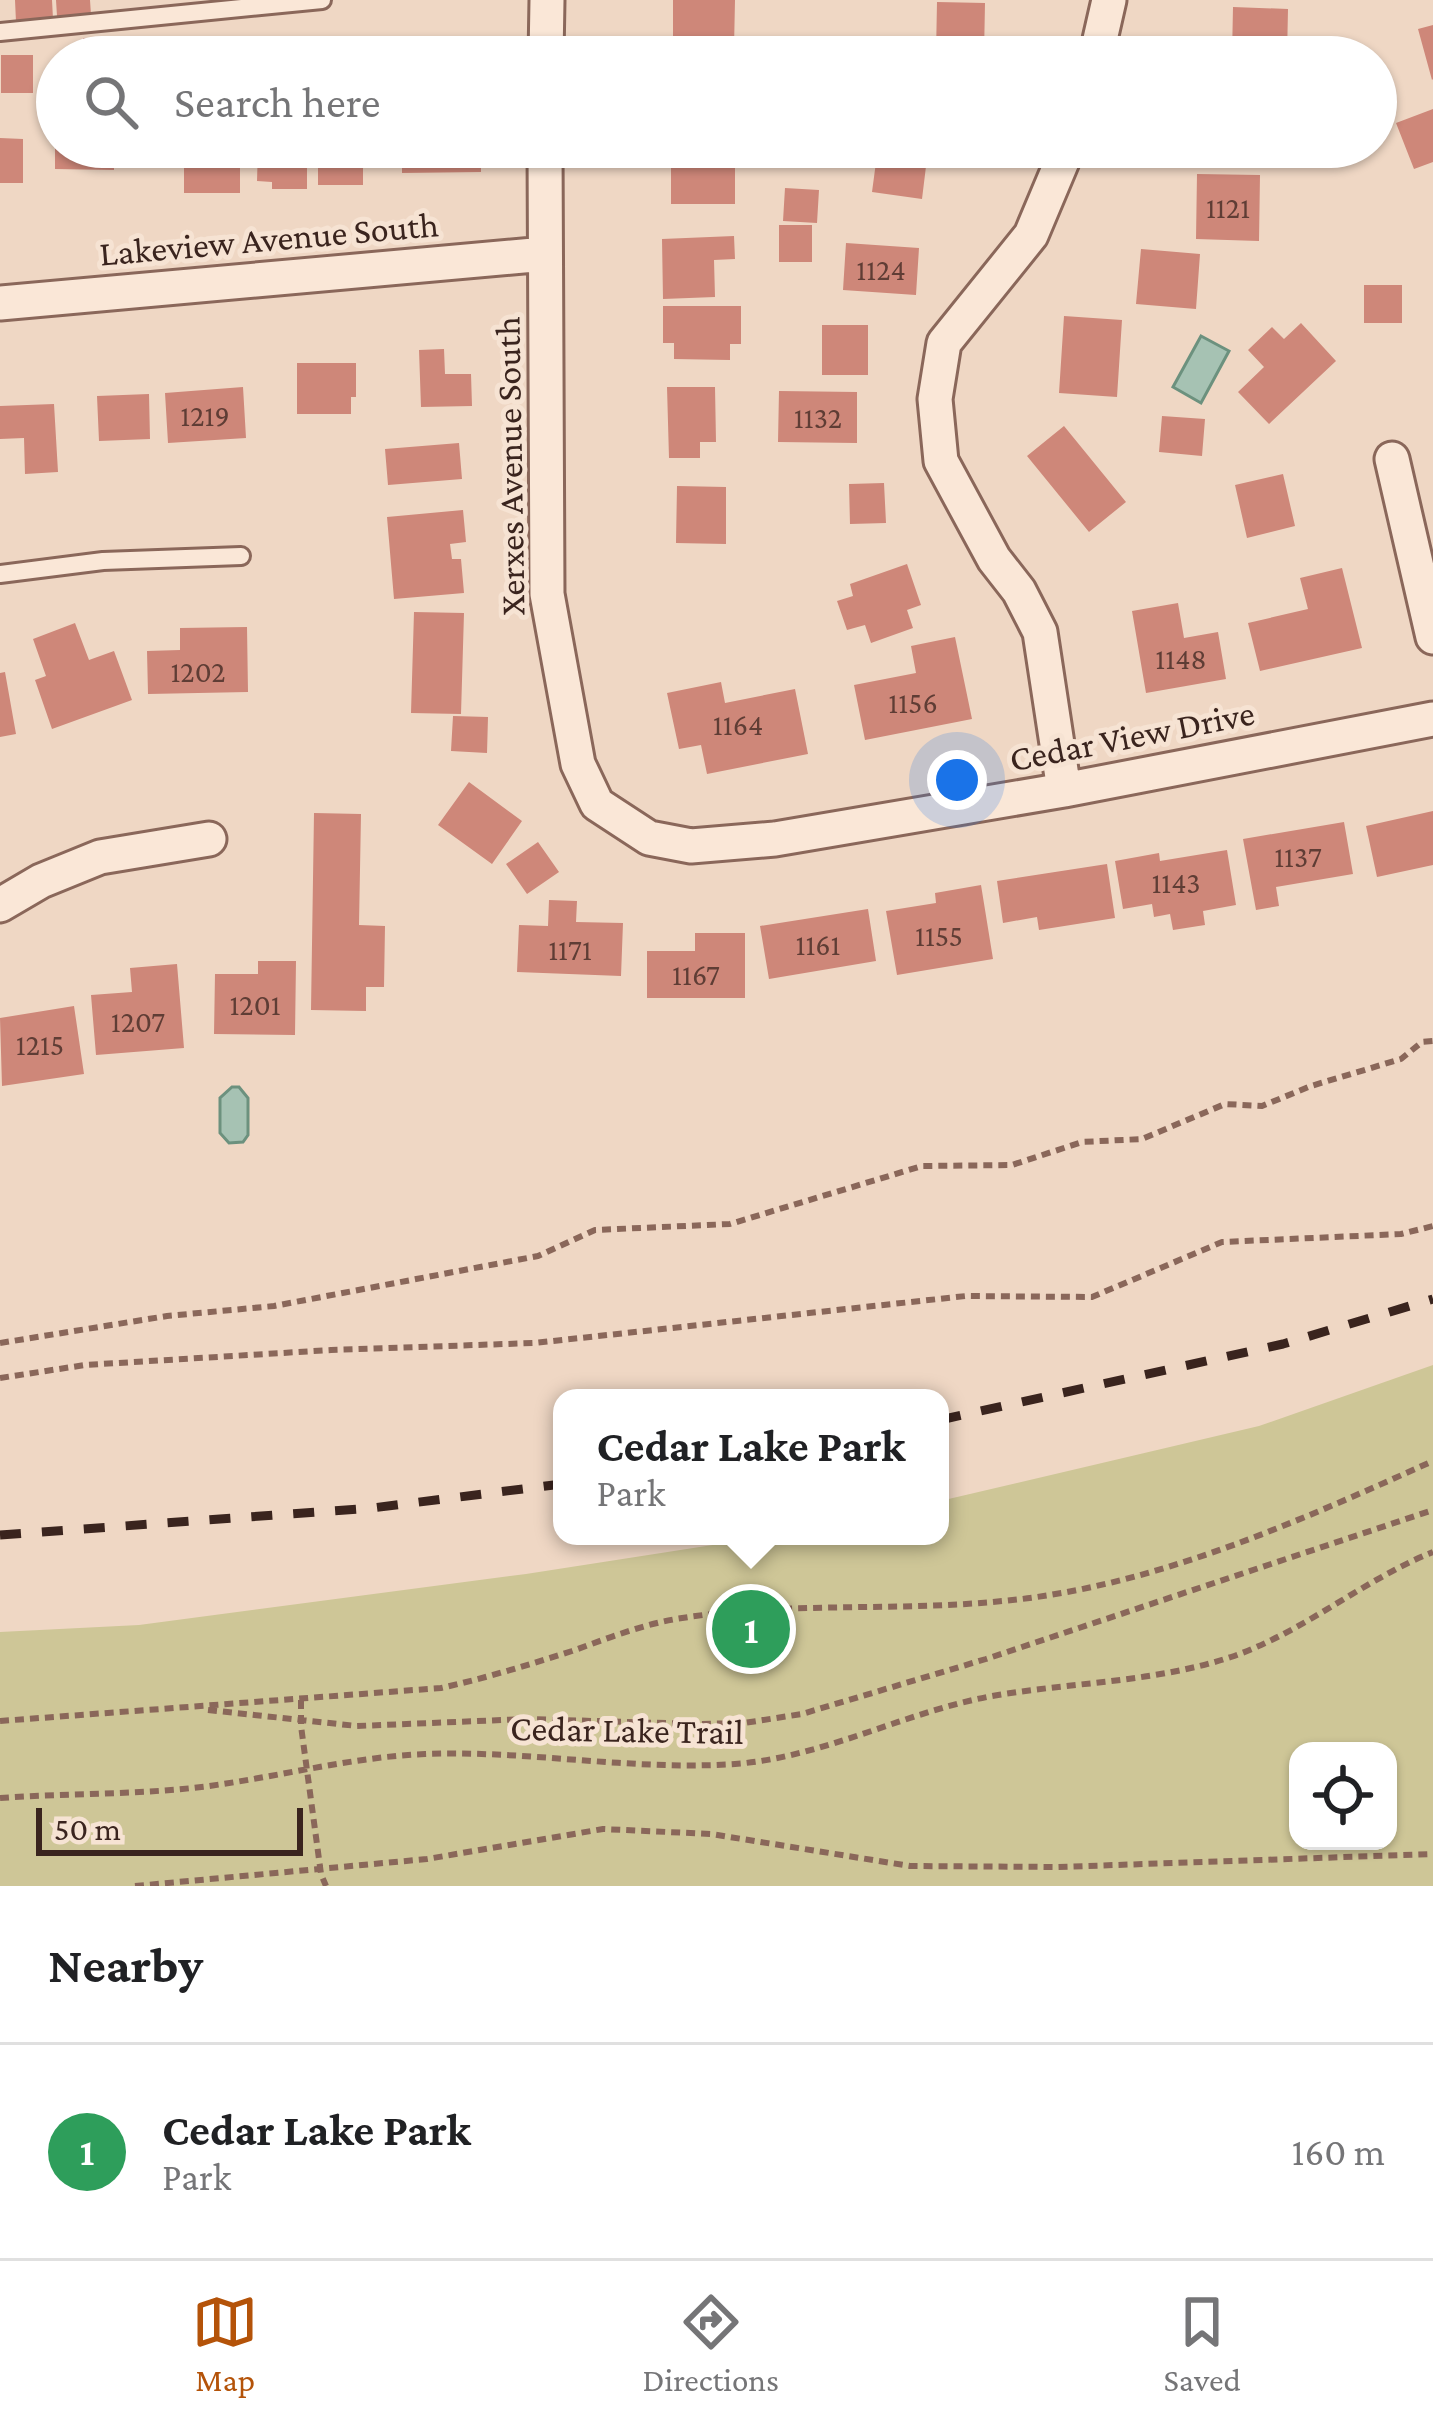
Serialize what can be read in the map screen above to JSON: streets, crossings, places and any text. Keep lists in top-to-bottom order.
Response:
{
  "streets": {
    "street": ["Lakeview Avenue South", "Xerxes Avenue South", "Cedar View Drive"],
    "path": ["Cedar Lake Trail"]
  },
  "crossings": [
    ["Lakeview Avenue South", "Xerxes Avenue South"],
    ["Xerxes Avenue South", "Cedar View Drive"]
  ],
  "house_numbers": [
    "1121",
    "1124",
    "1219",
    "1132",
    "1148",
    "1202",
    "1156",
    "1164",
    "1137",
    "1143",
    "1155",
    "1161",
    "1171",
    "1167",
    "1201",
    "1207",
    "1215"
  ],
  "scale_bar": "50 m",
  "page": {
    "search": "Search here",
    "popup": ["Cedar Lake Park", "Park"],
    "pins": "1",
    "scale": "50 m",
    "heading": "Nearby",
    "list": [
      {
        "mark": "1",
        "name": "Cedar Lake Park",
        "note": "Park",
        "value": "160 m"
      }
    ],
    "nav": ["Map", "Directions", "Saved"]
  }
}
